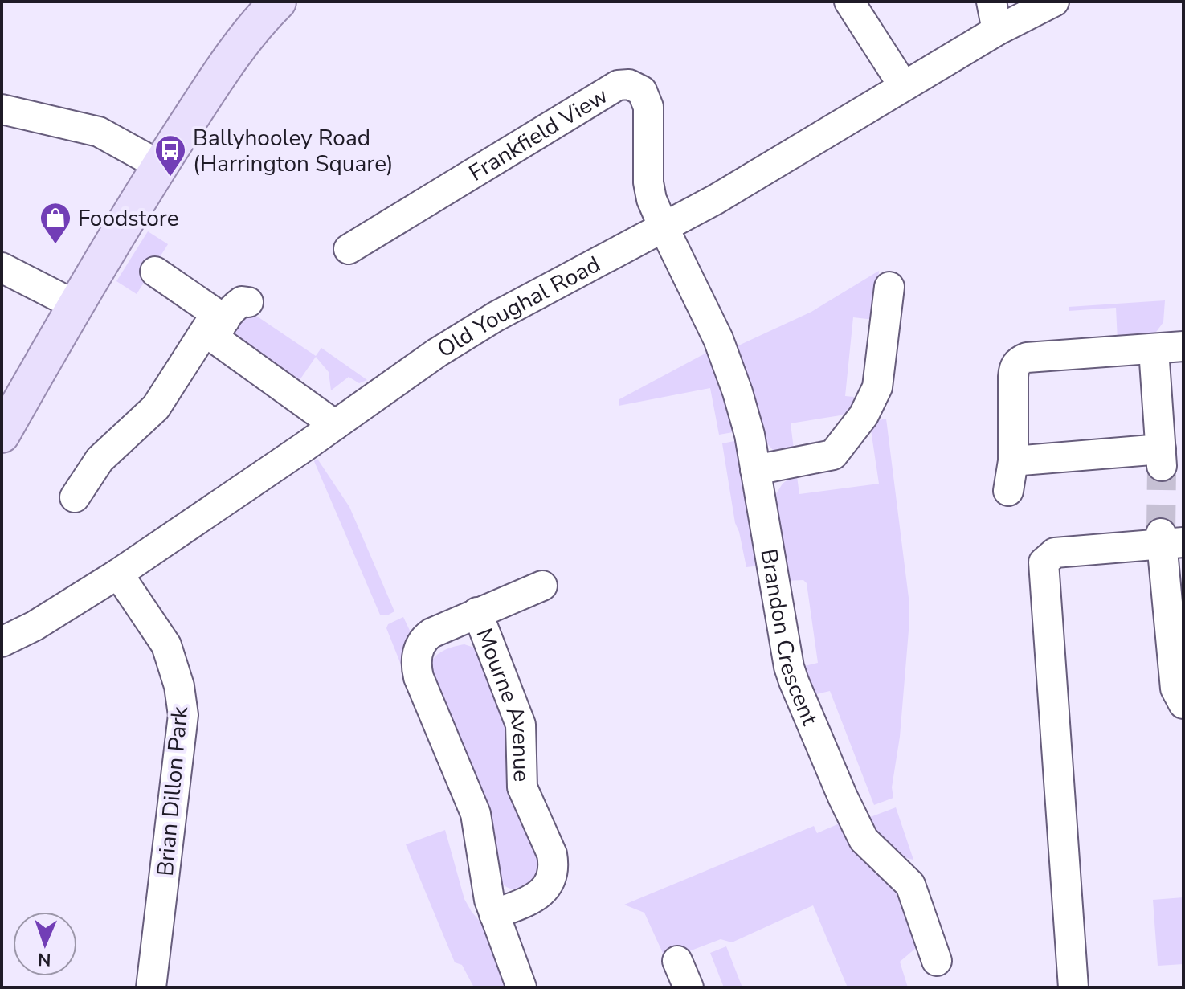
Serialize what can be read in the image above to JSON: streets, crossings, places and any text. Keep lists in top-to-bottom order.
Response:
{
  "streets": {
    "street": [
      "Frankfield View",
      "Old Youghal Road",
      "Brandon Crescent",
      "Mourne Avenue",
      "Brian Dillon Park"
    ]
  },
  "crossings": [
    ["Frankfield View", "Old Youghal Road"],
    ["Frankfield View", "Brandon Crescent"],
    ["Old Youghal Road", "Brandon Crescent"],
    ["Old Youghal Road", "Brian Dillon Park"]
  ],
  "places": {
    "bus stop": ["Ballyhooley Road (Harrington Square)"],
    "shop": ["Foodstore"]
  },
  "north": "bottom"
}
